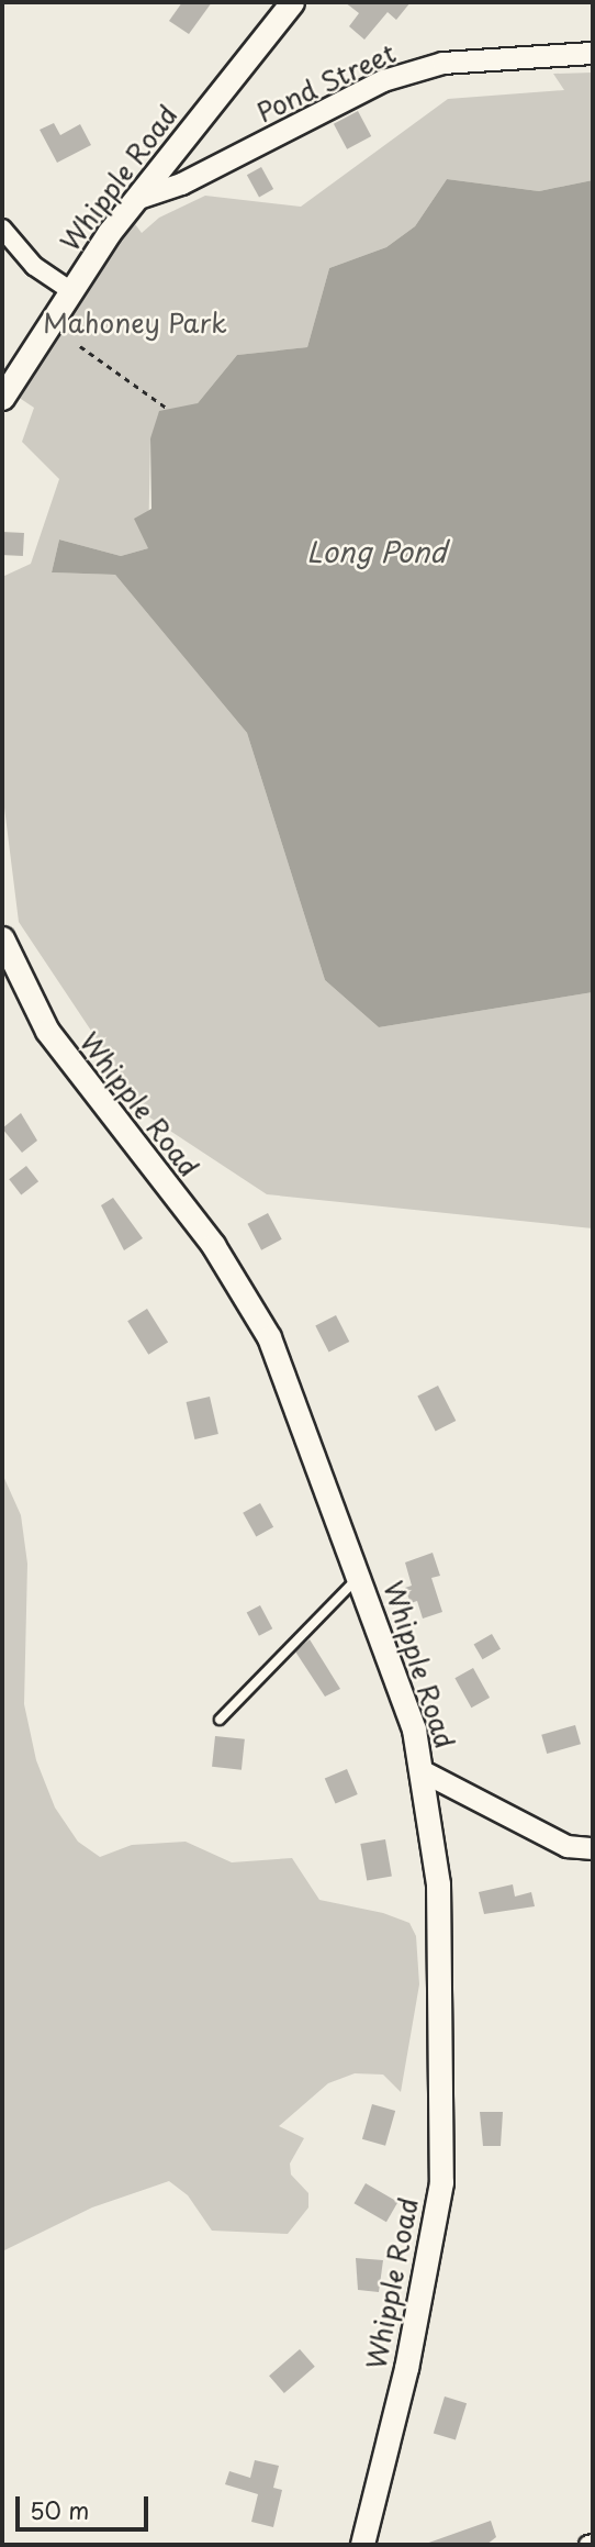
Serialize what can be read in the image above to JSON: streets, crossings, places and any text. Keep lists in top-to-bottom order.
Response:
{
  "streets": {
    "main road": ["Whipple Road"],
    "street": ["Pond Street"]
  },
  "crossings": [
    ["Pond Street", "Whipple Road"]
  ],
  "water": ["Long Pond"],
  "parks": ["Mahoney Park"],
  "scale_bar": "50 m"
}
